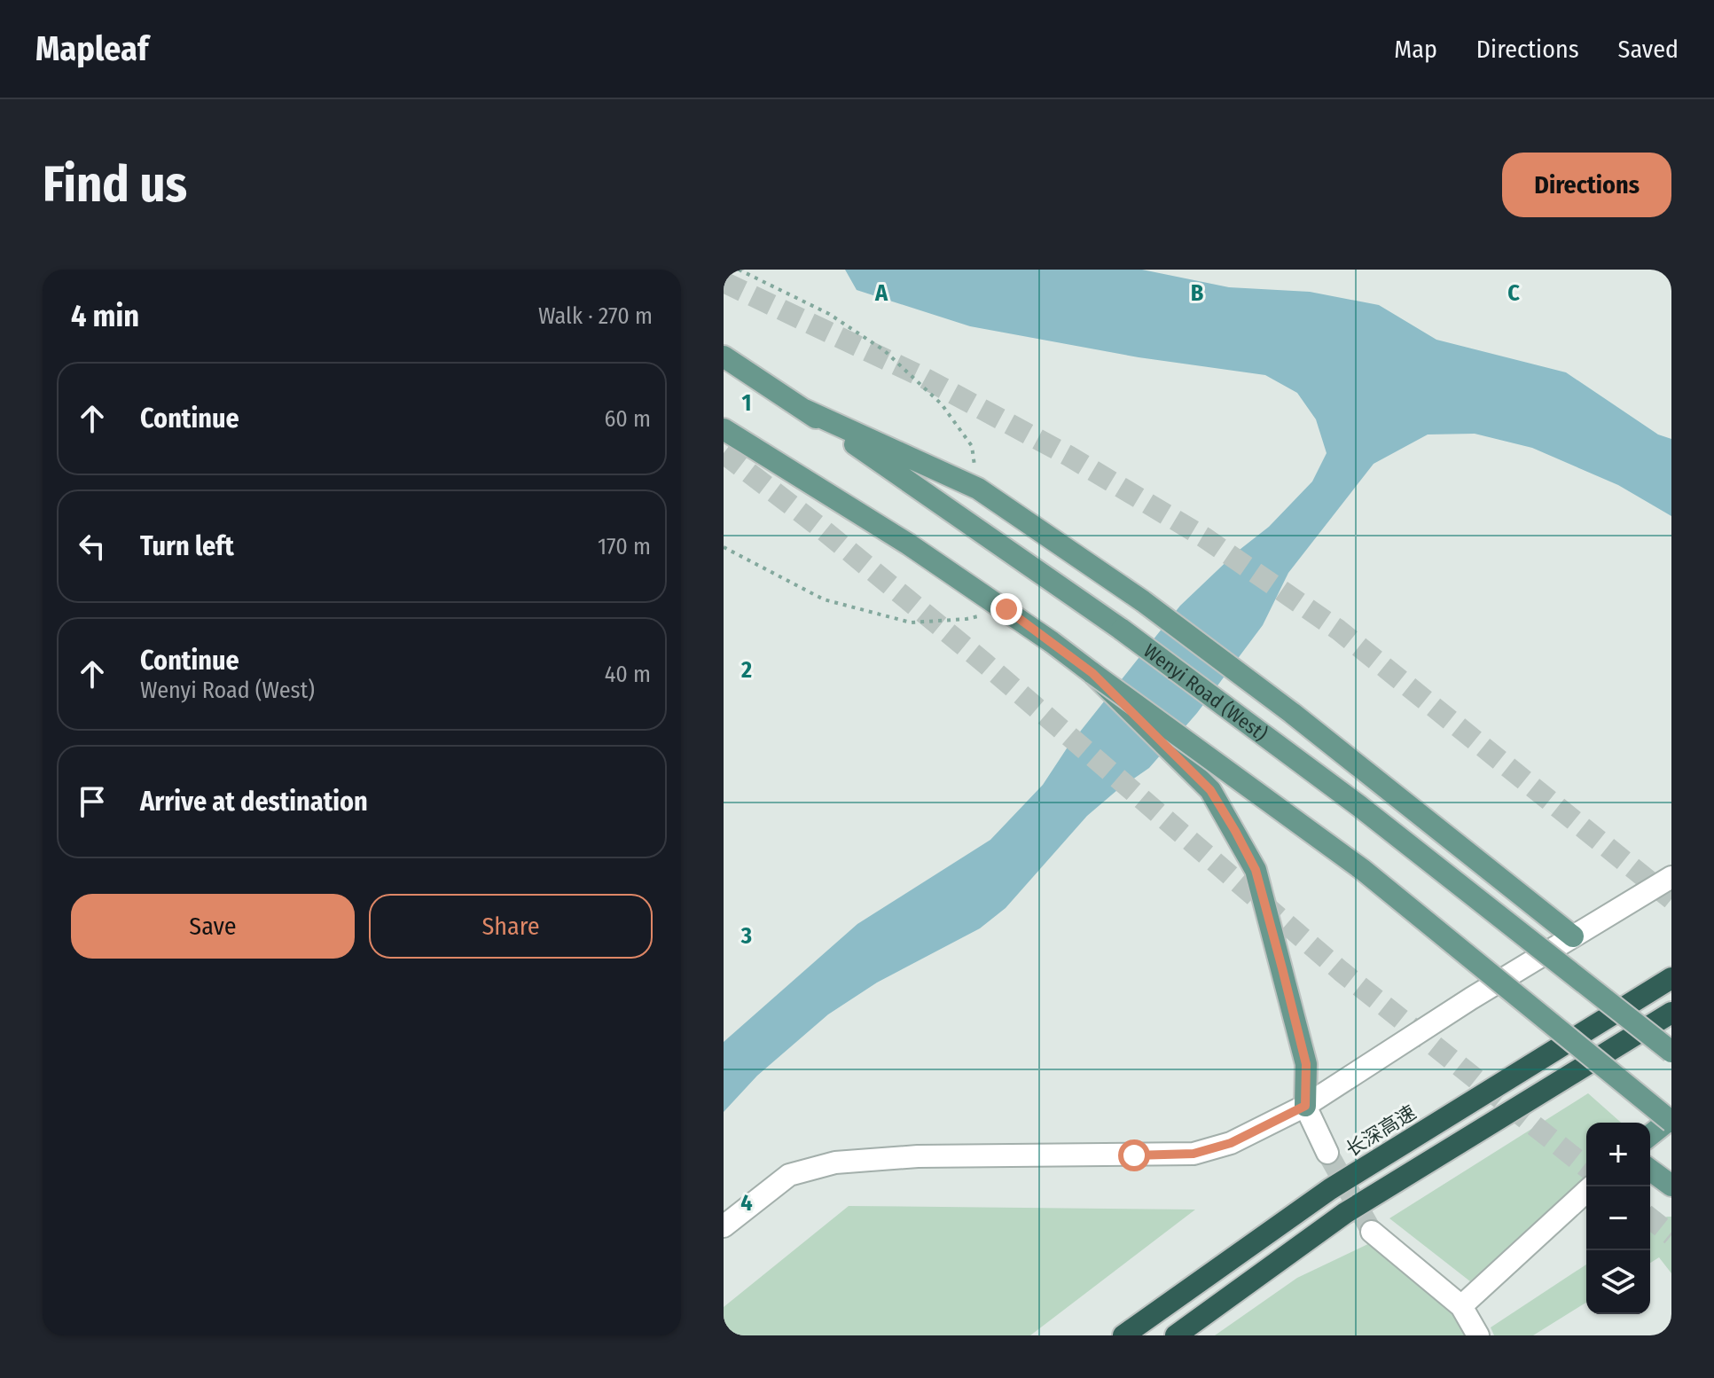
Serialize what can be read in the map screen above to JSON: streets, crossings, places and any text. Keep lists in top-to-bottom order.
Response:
{
  "streets": {
    "highway": ["长深高速"],
    "main road": ["Wenyi Road (West)"]
  },
  "page": {
    "header": "Mapleaf",
    "nav": ["Map", "Directions", "Saved"],
    "buttons": [
      "Directions",
      ["Save", "Share"]
    ],
    "title": "Find us",
    "heading": ["4 min", "Walk · 270 m"],
    "list": [
      ["Continue", "60 m"],
      ["Turn left", "170 m"],
      ["Continue", "Wenyi Road (West)", "40 m"],
      "Arrive at destination"
    ],
    "map_buttons": ["+", "−"]
  },
  "grid": {
    "columns": ["A", "B", "C"],
    "rows": [
      "1",
      "2",
      "3",
      "4"
    ]
  }
}
